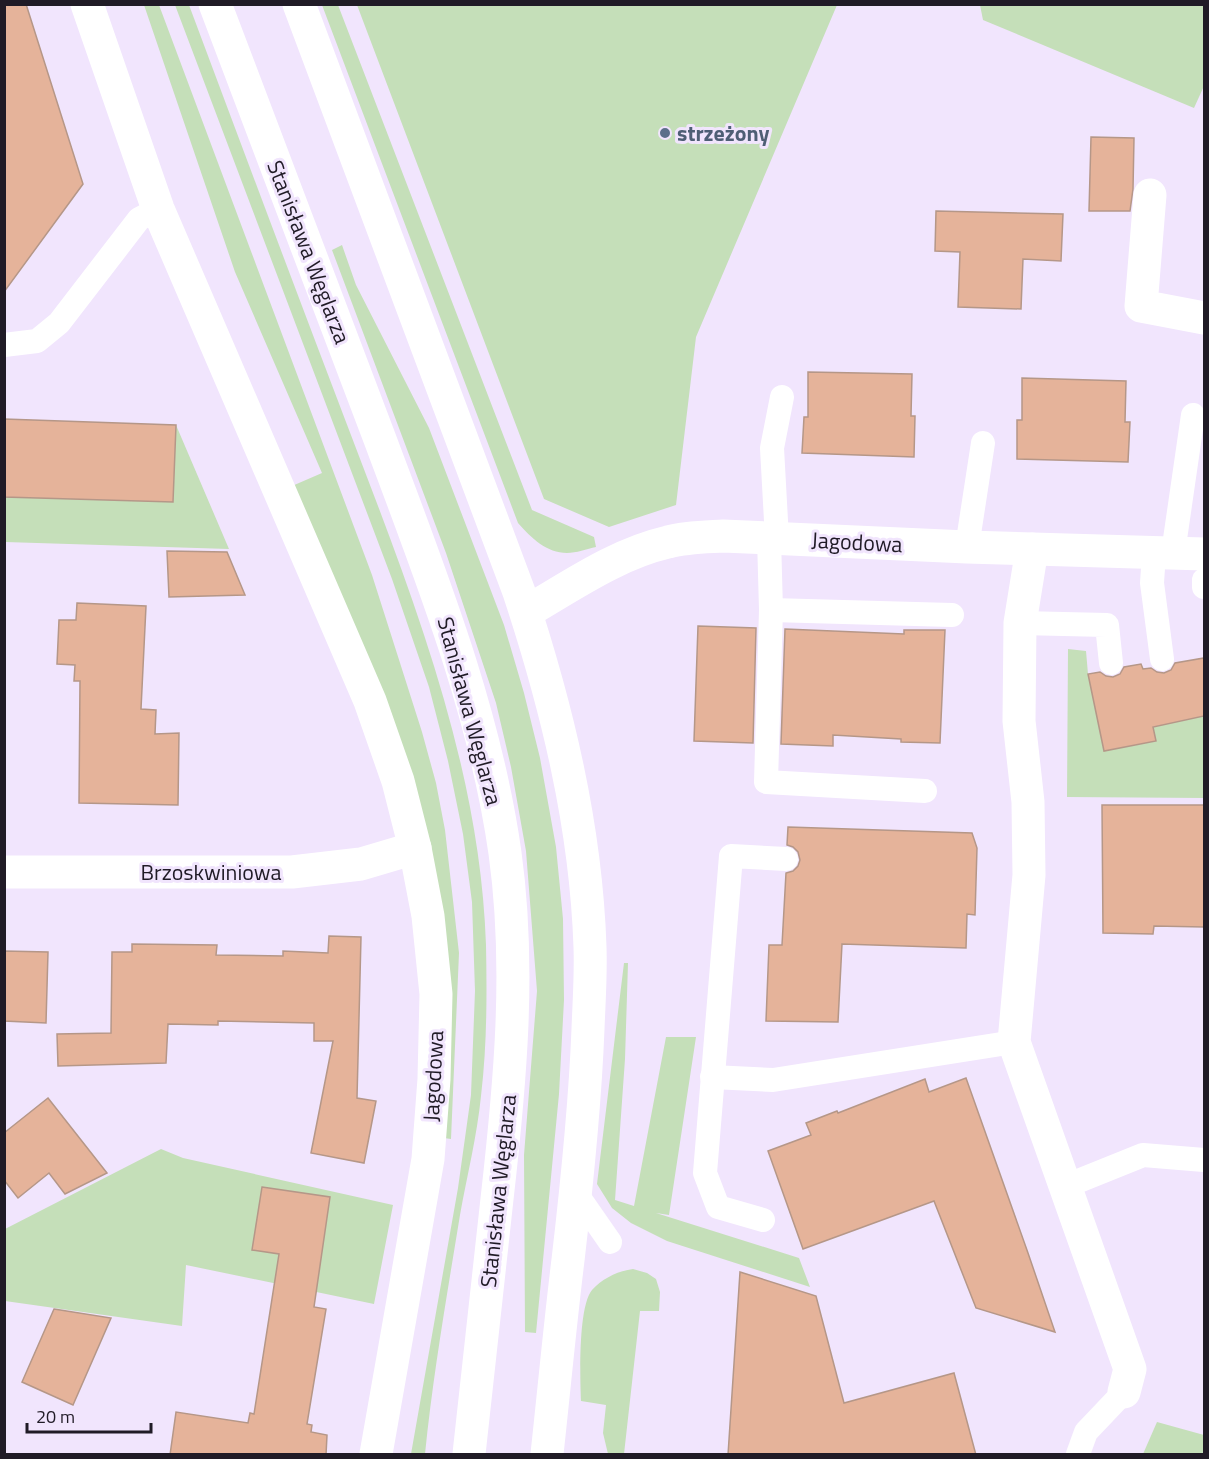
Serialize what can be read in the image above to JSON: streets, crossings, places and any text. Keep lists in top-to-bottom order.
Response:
{
  "streets": {
    "street": ["Stanisława Węglarza", "Jagodowa", "Brzoskwiniowa"]
  },
  "crossings": [
    ["Jagodowa", "Brzoskwiniowa"]
  ],
  "places": ["strzeżony"],
  "scale_bar": "20 m"
}
